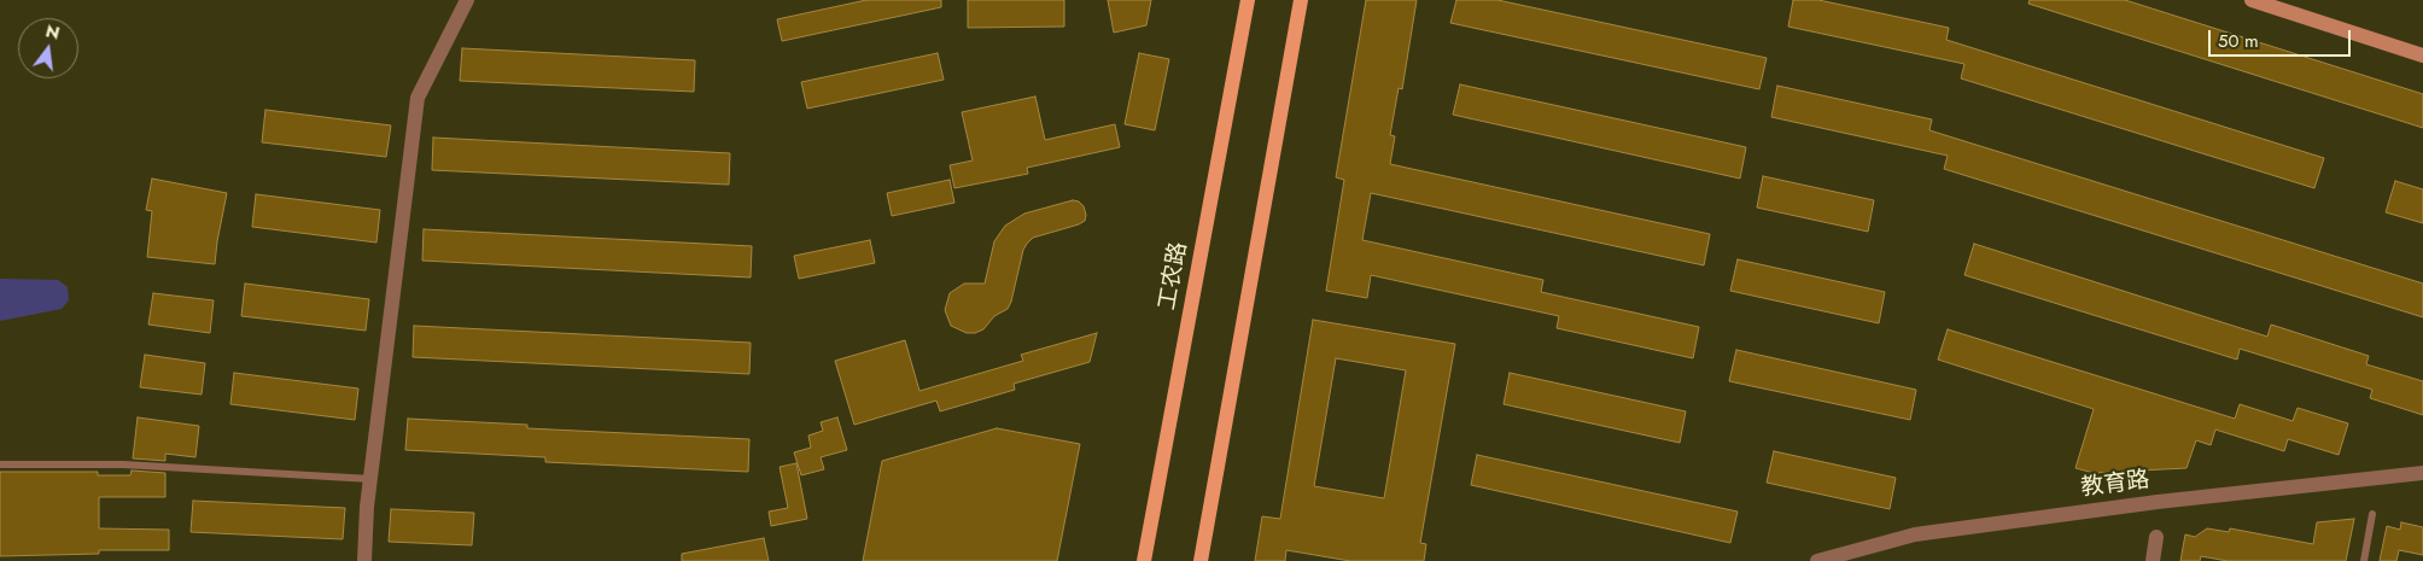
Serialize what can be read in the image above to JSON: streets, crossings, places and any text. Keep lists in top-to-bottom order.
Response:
{
  "streets": {
    "main road": ["工农路"],
    "street": ["教育路"]
  },
  "scale_bar": "50 m",
  "north": "top"
}
